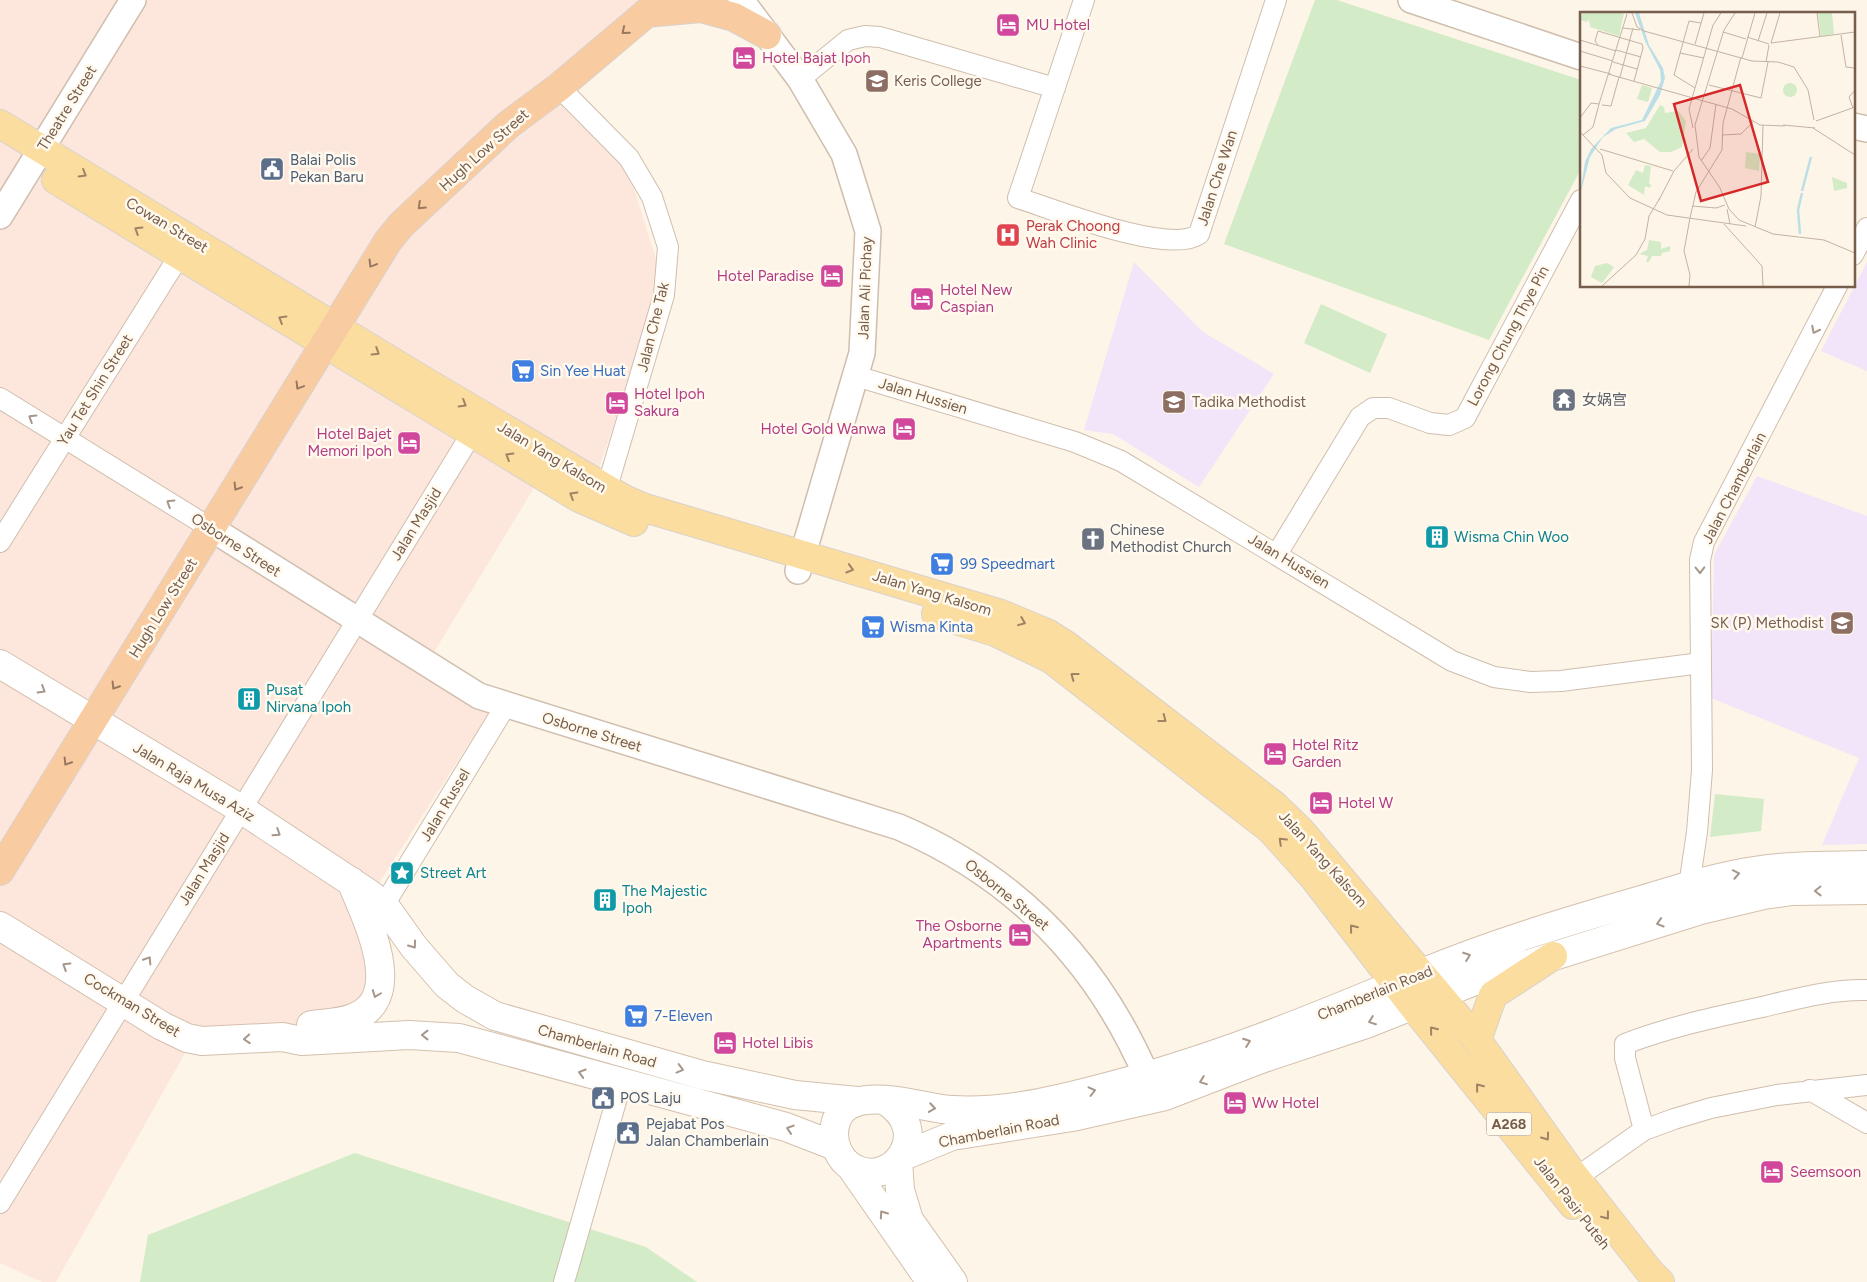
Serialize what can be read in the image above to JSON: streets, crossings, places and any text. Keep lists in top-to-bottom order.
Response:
{
  "streets": {
    "highway": ["Hugh Low Street"],
    "main road": [
      "Cowan Street",
      "Jalan Yang Kalsom",
      "Jalan Raja Musa Aziz",
      "Chamberlain Road",
      "Cockman Street",
      "A268",
      "Jalan Pasir Puteh"
    ],
    "street": [
      "Theatre Street",
      "Jalan Che Wan",
      "Jalan Ali Pichay",
      "Jalan Che Tak",
      "Lorong Chung Thye Pin",
      "Yau Tet Shin Street",
      "Jalan Hussien",
      "Jalan Chamberlain",
      "Jalan Masjid",
      "Osborne Street",
      "Jalan Russel"
    ]
  },
  "crossings": [
    ["Theatre Street", "Cowan Street"],
    ["Hugh Low Street", "Cowan Street"],
    ["Hugh Low Street", "Jalan Che Tak"],
    ["Hugh Low Street", "Jalan Yang Kalsom"],
    ["Hugh Low Street", "Osborne Street"],
    ["Hugh Low Street", "Jalan Raja Musa Aziz"],
    ["Cowan Street", "Yau Tet Shin Street"],
    ["Cowan Street", "Jalan Yang Kalsom"],
    ["Jalan Ali Pichay", "Jalan Hussien"],
    ["Jalan Ali Pichay", "Jalan Yang Kalsom"],
    ["Jalan Che Tak", "Jalan Yang Kalsom"],
    ["Lorong Chung Thye Pin", "Jalan Hussien"],
    ["Yau Tet Shin Street", "Osborne Street"],
    ["Jalan Hussien", "Jalan Chamberlain"],
    ["Jalan Yang Kalsom", "Jalan Masjid"],
    ["Jalan Yang Kalsom", "Chamberlain Road"],
    ["Jalan Yang Kalsom", "Jalan Pasir Puteh"],
    ["Jalan Chamberlain", "Chamberlain Road"],
    ["Jalan Masjid", "Osborne Street"],
    ["Jalan Masjid", "Jalan Raja Musa Aziz"],
    ["Jalan Masjid", "Cockman Street"],
    ["Osborne Street", "Jalan Russel"],
    ["Osborne Street", "Chamberlain Road"],
    ["Jalan Raja Musa Aziz", "Jalan Russel"],
    ["Jalan Raja Musa Aziz", "Chamberlain Road"],
    ["Jalan Russel", "Chamberlain Road"],
    ["Chamberlain Road", "Cockman Street"],
    ["Chamberlain Road", "Jalan Pasir Puteh"]
  ],
  "one_way": [
    "Hugh Low Street",
    "Jalan Chamberlain",
    "Jalan Raja Musa Aziz",
    "Cockman Street"
  ],
  "places": {
    "hotel": [
      "MU Hotel",
      "Hotel Bajat Ipoh",
      "Hotel Paradise",
      "Hotel New Caspian",
      "Hotel Ipoh Sakura",
      "Hotel Gold Wanwa",
      "Hotel Bajet Memori Ipoh",
      "Hotel Ritz Garden",
      "Hotel W",
      "The Osborne Apartments",
      "Hotel Libis",
      "Ww Hotel",
      "Seemsoon"
    ],
    "school or university": ["Keris College", "Tadika Methodist", "SK (P) Methodist"],
    "public building": ["Balai Polis Pekan Baru", "POS Laju", "Pejabat Pos Jalan Chamberlain"],
    "hospital": ["Perak Choong Wah Clinic"],
    "supermarket": [
      "Sin Yee Huat",
      "99 Speedmart",
      "Wisma Kinta",
      "7-Eleven"
    ],
    "temple": ["女娲宫"],
    "building": ["Wisma Chin Woo", "Pusat Nirvana Ipoh", "The Majestic Ipoh"],
    "church": ["Chinese Methodist Church"],
    "place": ["Street Art"]
  }
}
